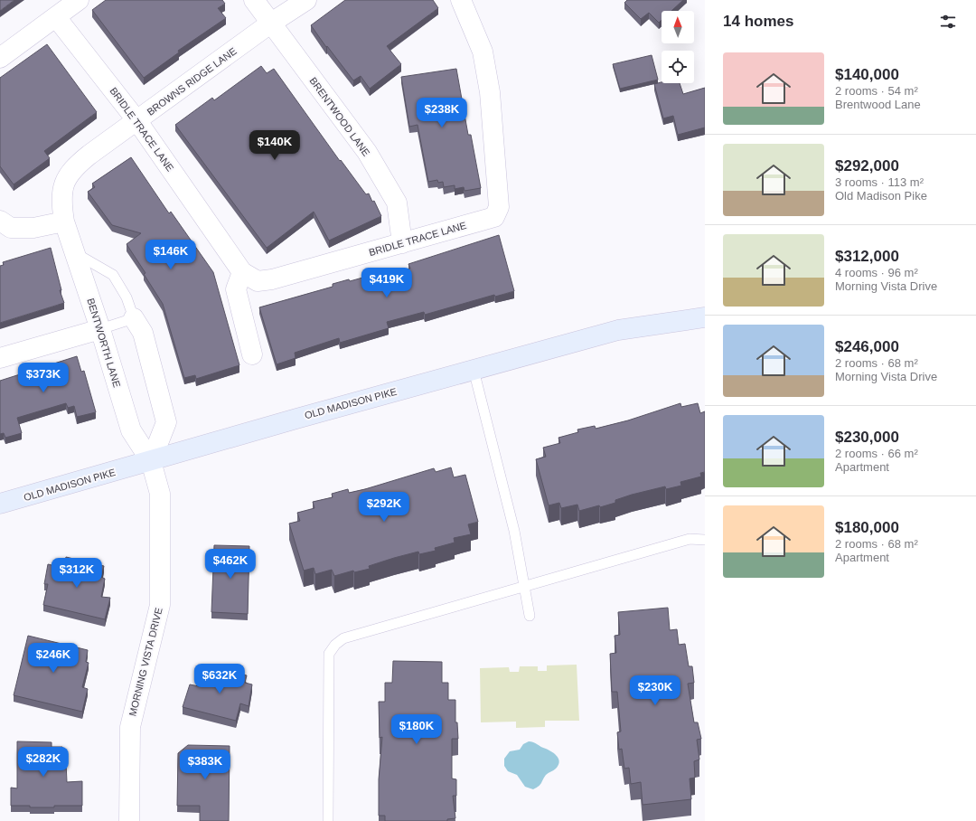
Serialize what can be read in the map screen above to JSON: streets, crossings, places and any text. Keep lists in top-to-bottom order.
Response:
{
  "streets": {
    "main road": ["OLD MADISON PIKE"],
    "street": [
      "BROWNS RIDGE LANE",
      "BRENTWOOD LANE",
      "BRIDLE TRACE LANE",
      "BENTWORTH LANE",
      "MORNING VISTA DRIVE"
    ]
  },
  "crossings": [
    ["BROWNS RIDGE LANE", "BRENTWOOD LANE"],
    ["BROWNS RIDGE LANE", "BRIDLE TRACE LANE"],
    ["BROWNS RIDGE LANE", "BENTWORTH LANE"],
    ["BRENTWOOD LANE", "BRIDLE TRACE LANE"],
    ["BENTWORTH LANE", "OLD MADISON PIKE"],
    ["BENTWORTH LANE", "MORNING VISTA DRIVE"],
    ["OLD MADISON PIKE", "MORNING VISTA DRIVE"]
  ],
  "north": "top",
  "page": {
    "heading": "14 homes",
    "list": [
      {
        "name": "$140,000",
        "note": "2 rooms · 54 m² · Brentwood Lane"
      },
      {
        "name": "$292,000",
        "note": "3 rooms · 113 m² · Old Madison Pike"
      },
      {
        "name": "$312,000",
        "note": "4 rooms · 96 m² · Morning Vista Drive"
      },
      {
        "name": "$246,000",
        "note": "2 rooms · 68 m² · Morning Vista Drive"
      },
      {
        "name": "$230,000",
        "note": "2 rooms · 66 m² · Apartment"
      },
      {
        "name": "$180,000",
        "note": "2 rooms · 68 m² · Apartment"
      }
    ],
    "price": [
      "$238K",
      "$140K",
      "$146K",
      "$419K",
      "$373K",
      "$292K",
      "$462K",
      "$312K",
      "$246K",
      "$632K",
      "$230K",
      "$180K",
      "$282K",
      "$383K"
    ]
  }
}
